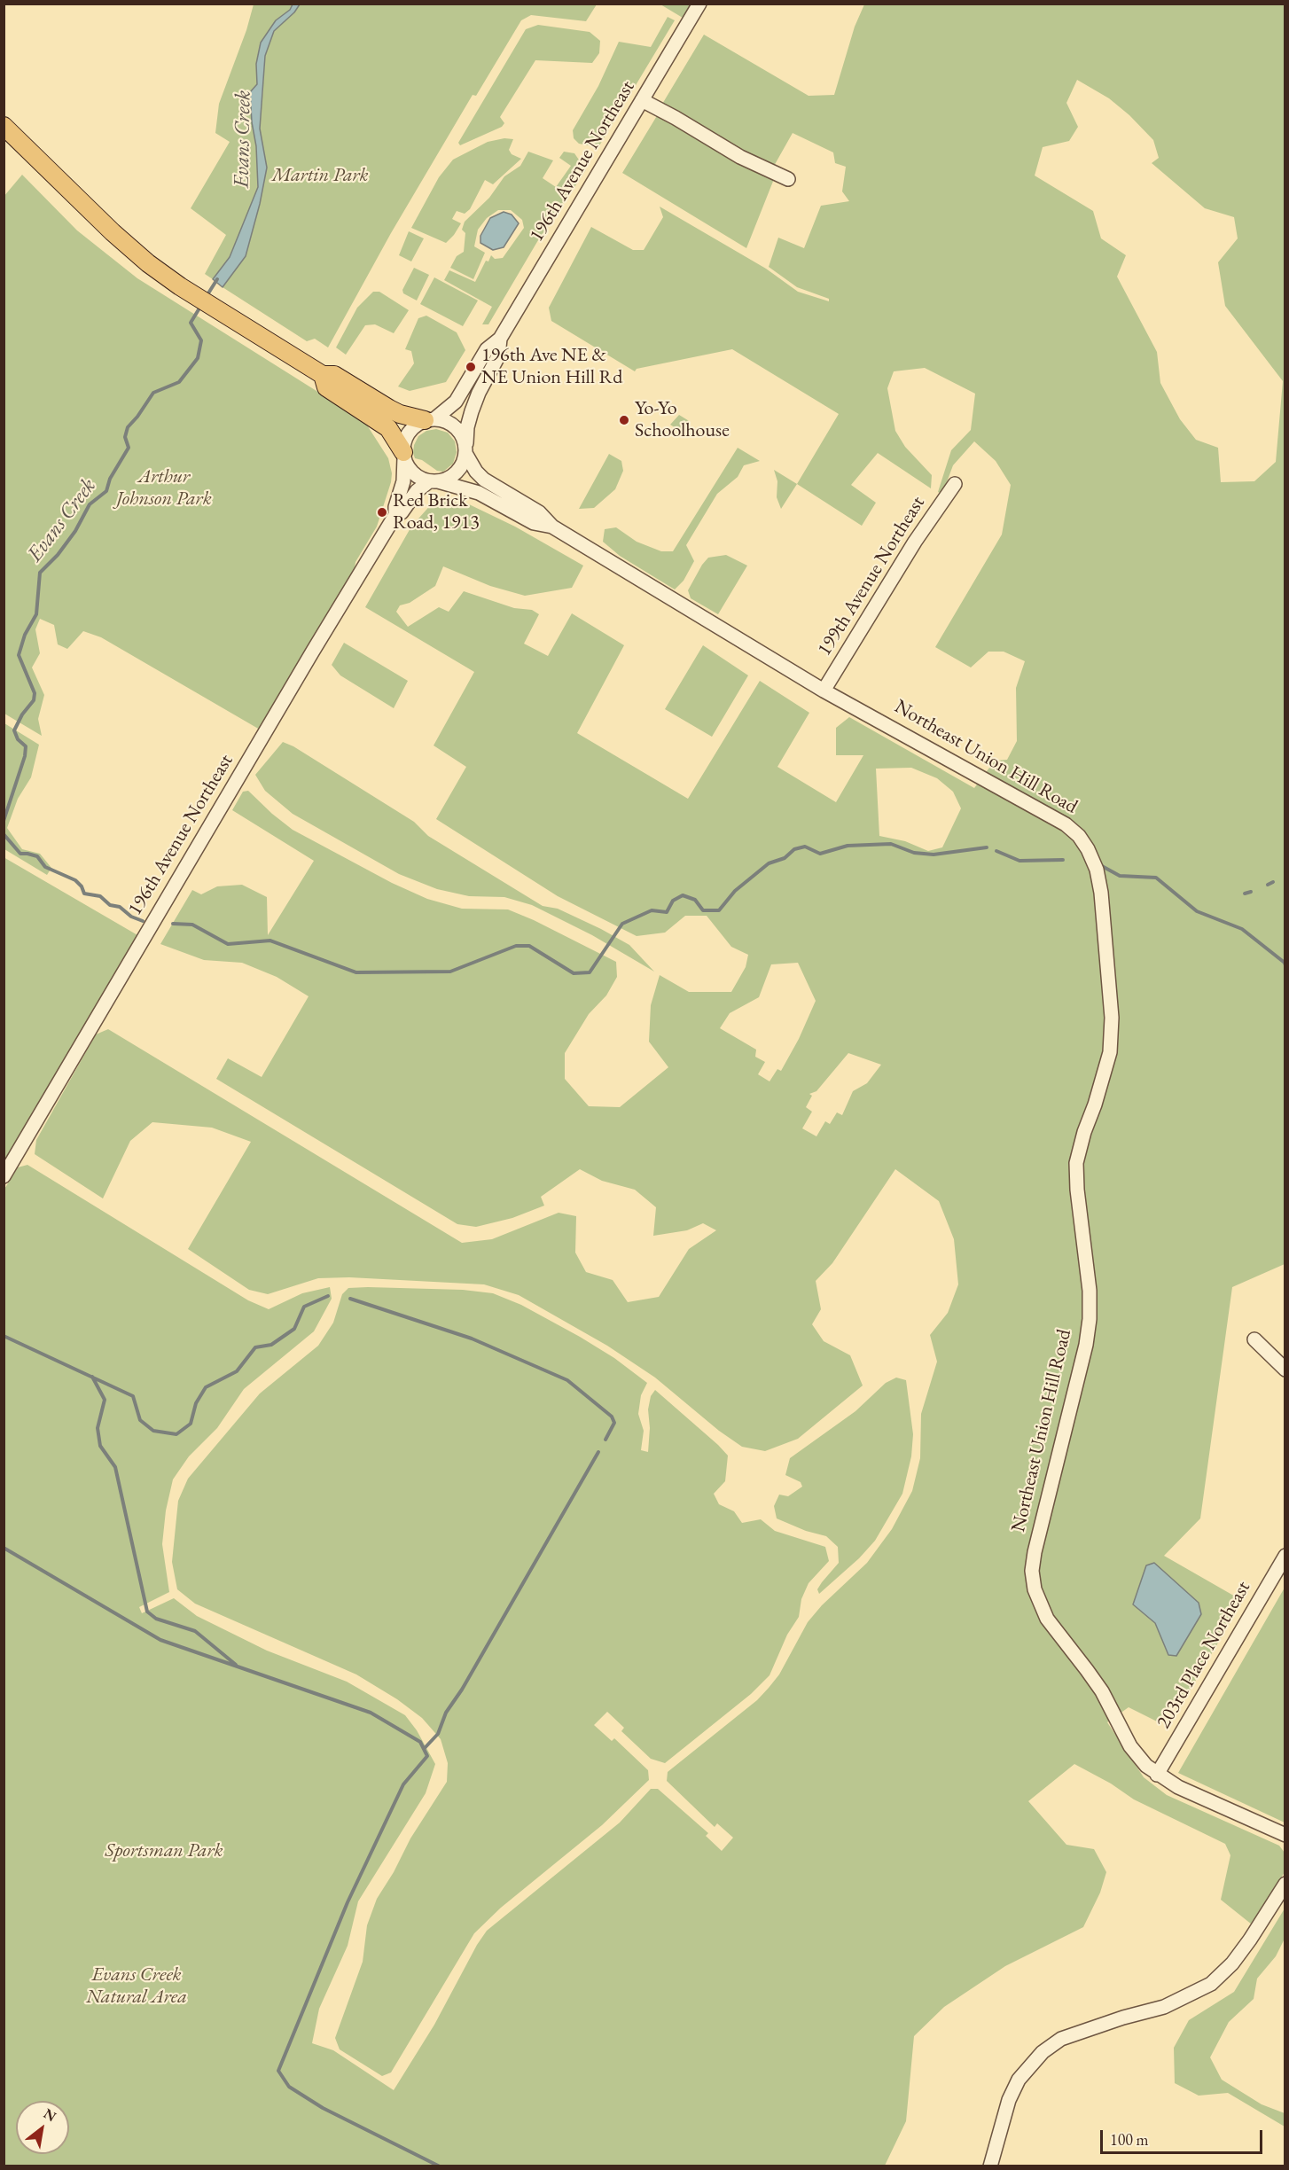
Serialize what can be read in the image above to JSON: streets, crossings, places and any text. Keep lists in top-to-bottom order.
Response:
{
  "streets": {
    "street": [
      "196th Avenue Northeast",
      "199th Avenue Northeast",
      "Northeast Union Hill Road",
      "203rd Place Northeast"
    ]
  },
  "crossings": [
    ["196th Avenue Northeast", "Northeast Union Hill Road"],
    ["199th Avenue Northeast", "Northeast Union Hill Road"],
    ["Northeast Union Hill Road", "203rd Place Northeast"]
  ],
  "water": ["Evans Creek"],
  "parks": [
    "Martin Park",
    "Arthur Johnson Park",
    "Sportsman Park",
    "Evans Creek Natural Area"
  ],
  "places": ["196th Ave NE & NE Union Hill Rd", "Yo-Yo Schoolhouse", "Red Brick Road, 1913"],
  "scale_bar": "100 m",
  "north": "top right"
}
